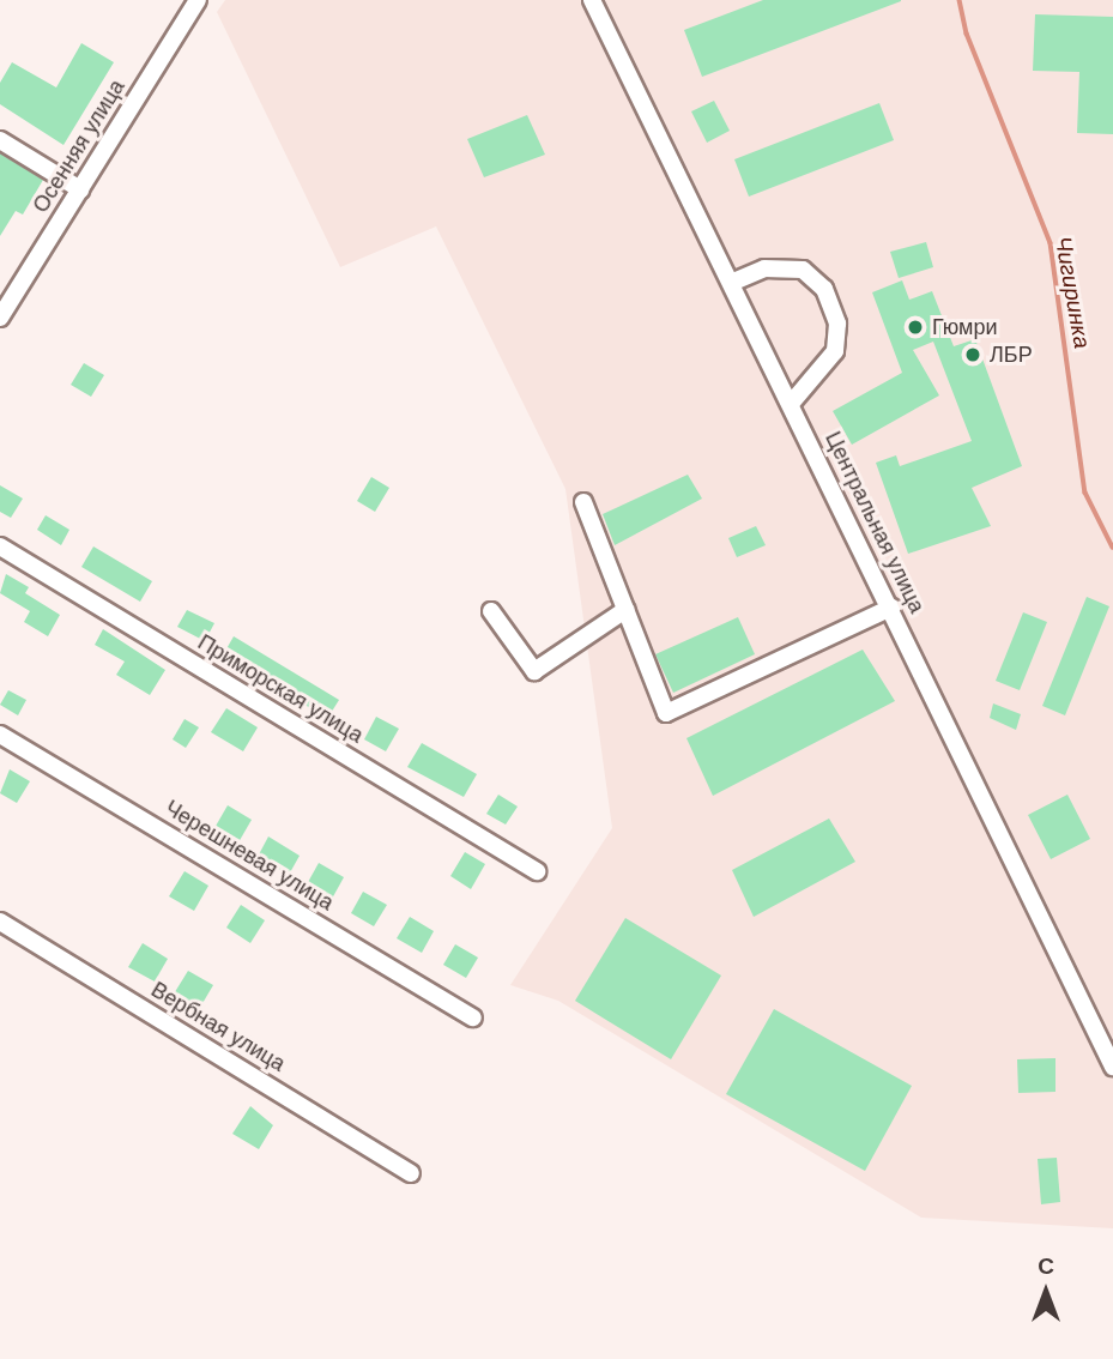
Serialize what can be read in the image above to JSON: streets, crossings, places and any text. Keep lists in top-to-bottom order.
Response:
{
  "streets": {
    "street": [
      "Осенняя улица",
      "Центральная улица",
      "Приморская улица",
      "Черешневая улица",
      "Вербная улица"
    ]
  },
  "water": ["Чигиринка"],
  "places": ["Гюмри", "ЛБР"],
  "north": "top"
}
